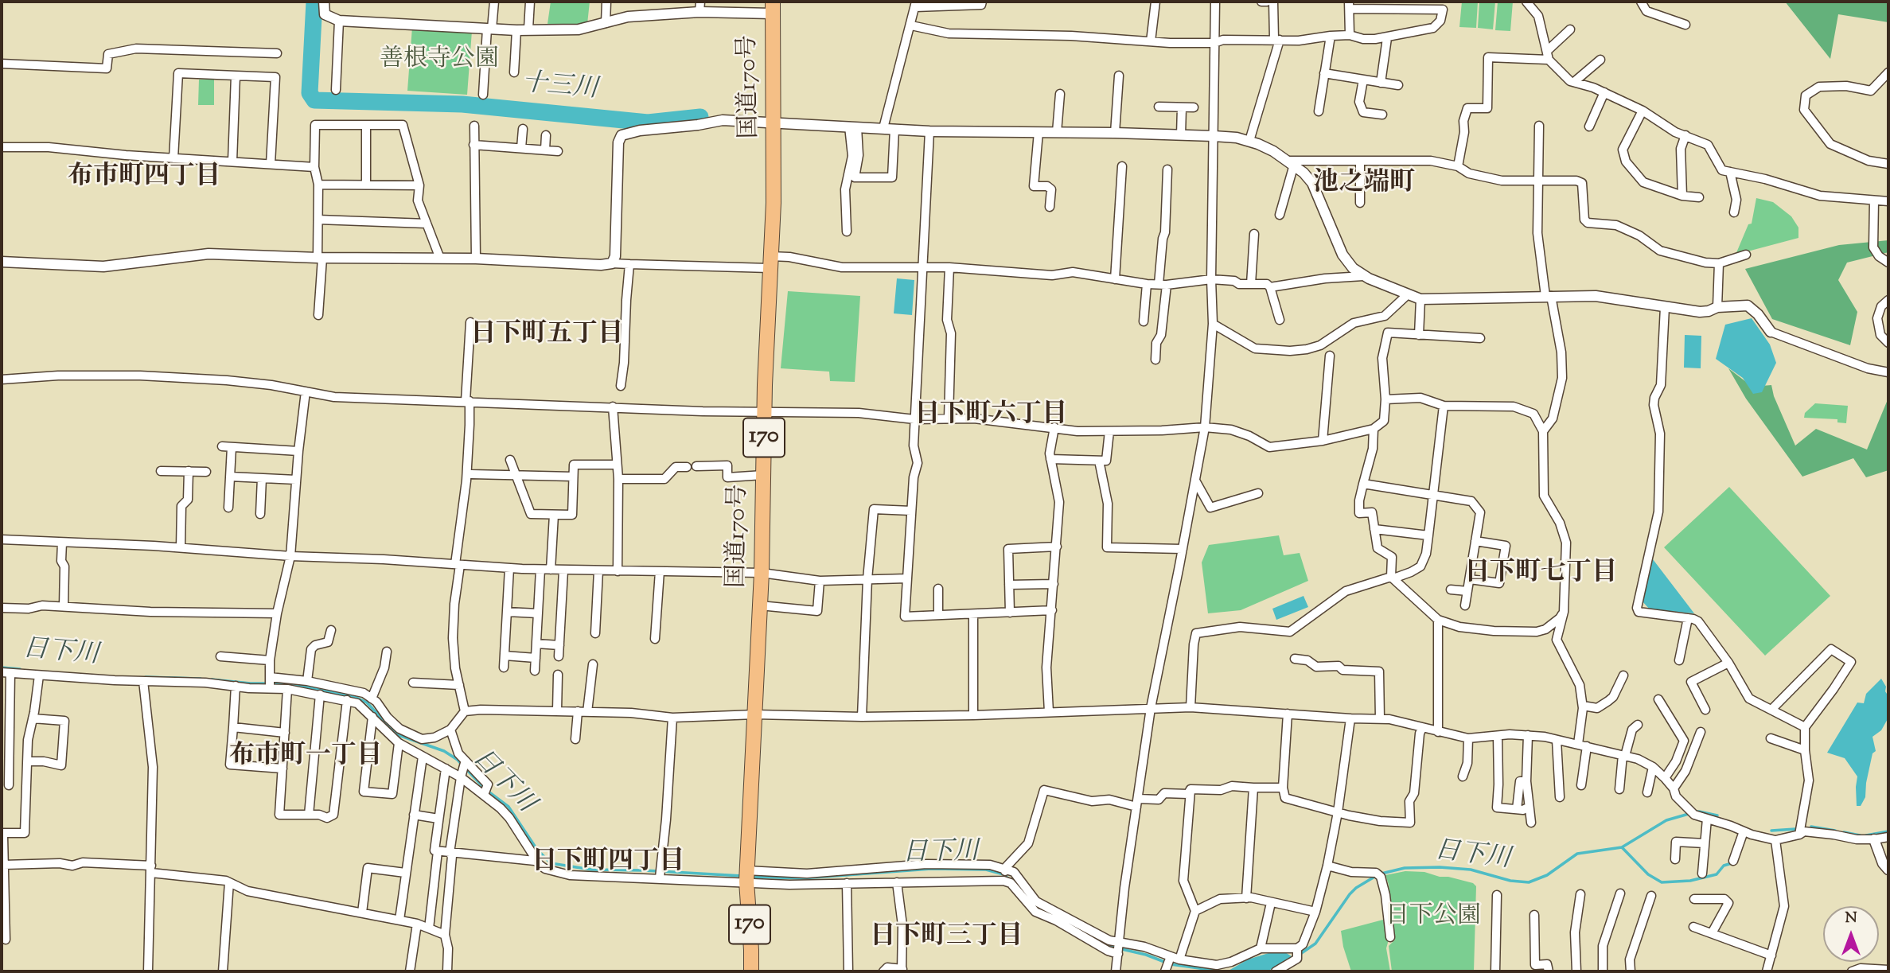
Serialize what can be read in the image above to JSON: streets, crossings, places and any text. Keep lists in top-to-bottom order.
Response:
{
  "streets": {
    "highway": ["国道170号", "170"]
  },
  "districts": [
    "布市町四丁目",
    "池之端町",
    "日下町五丁目",
    "日下町六丁目",
    "日下町七丁目",
    "布市町一丁目",
    "日下町四丁目",
    "日下町三丁目"
  ],
  "water": ["十三川", "日下川"],
  "parks": ["善根寺公園", "日下公園"],
  "north": "top"
}
